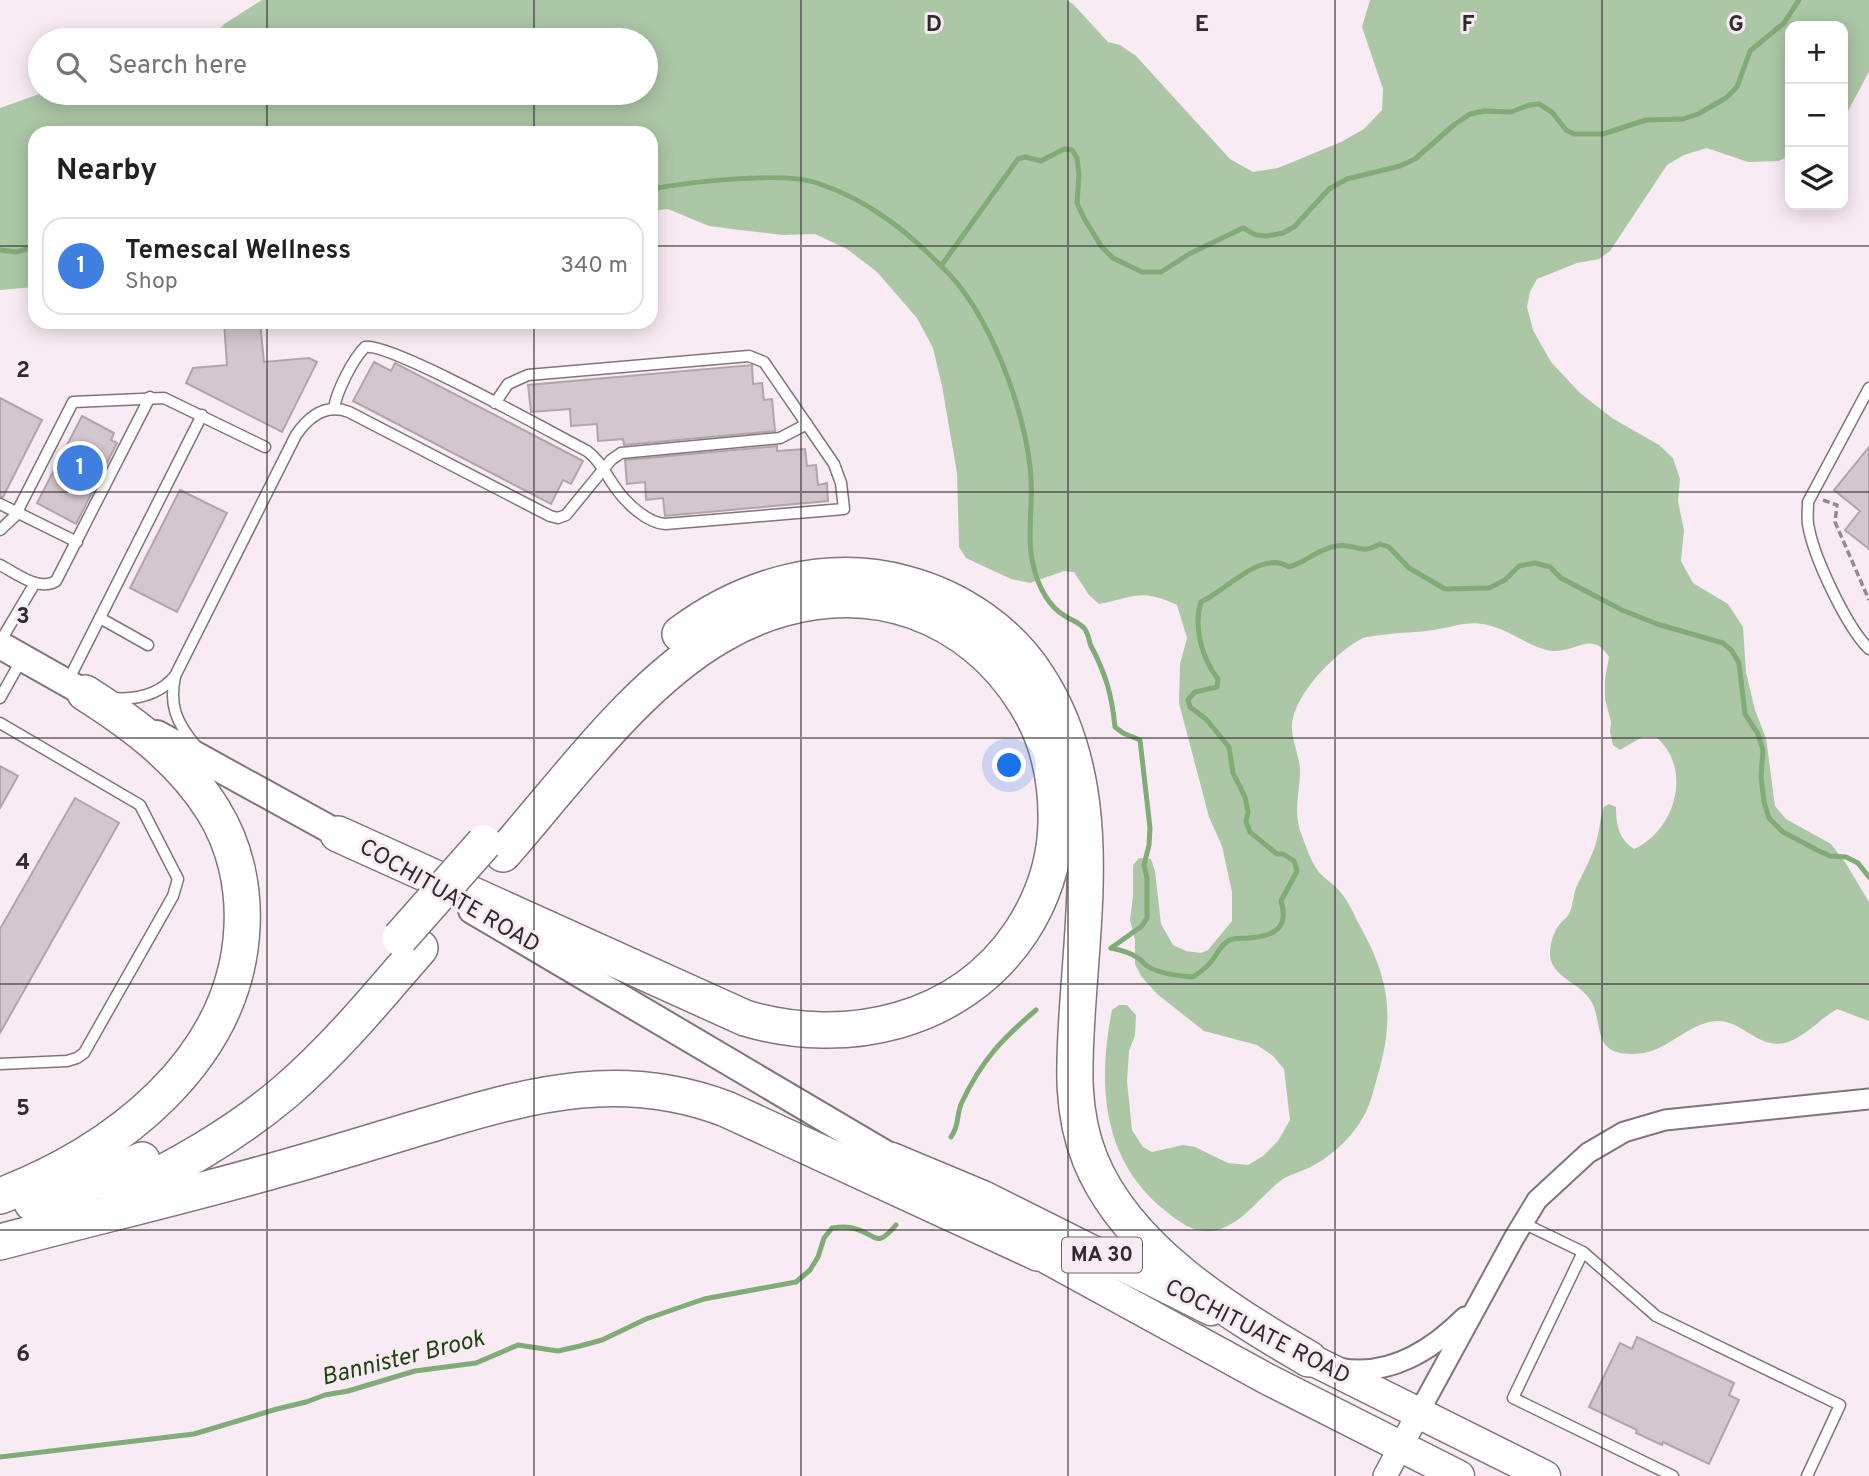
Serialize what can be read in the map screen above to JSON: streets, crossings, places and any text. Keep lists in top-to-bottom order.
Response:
{
  "streets": {
    "main road": ["COCHITUATE ROAD", "MA 30"]
  },
  "water": ["Bannister Brook"],
  "page": {
    "map_buttons": ["+", "−"],
    "search": "Search here",
    "heading": "Nearby",
    "list": [
      {
        "mark": "1",
        "name": "Temescal Wellness",
        "note": "Shop",
        "value": "340 m"
      }
    ],
    "pins": "1"
  },
  "grid": {
    "columns": [
      "D",
      "E",
      "F",
      "G"
    ],
    "rows": [
      "2",
      "3",
      "4",
      "5",
      "6"
    ]
  }
}
